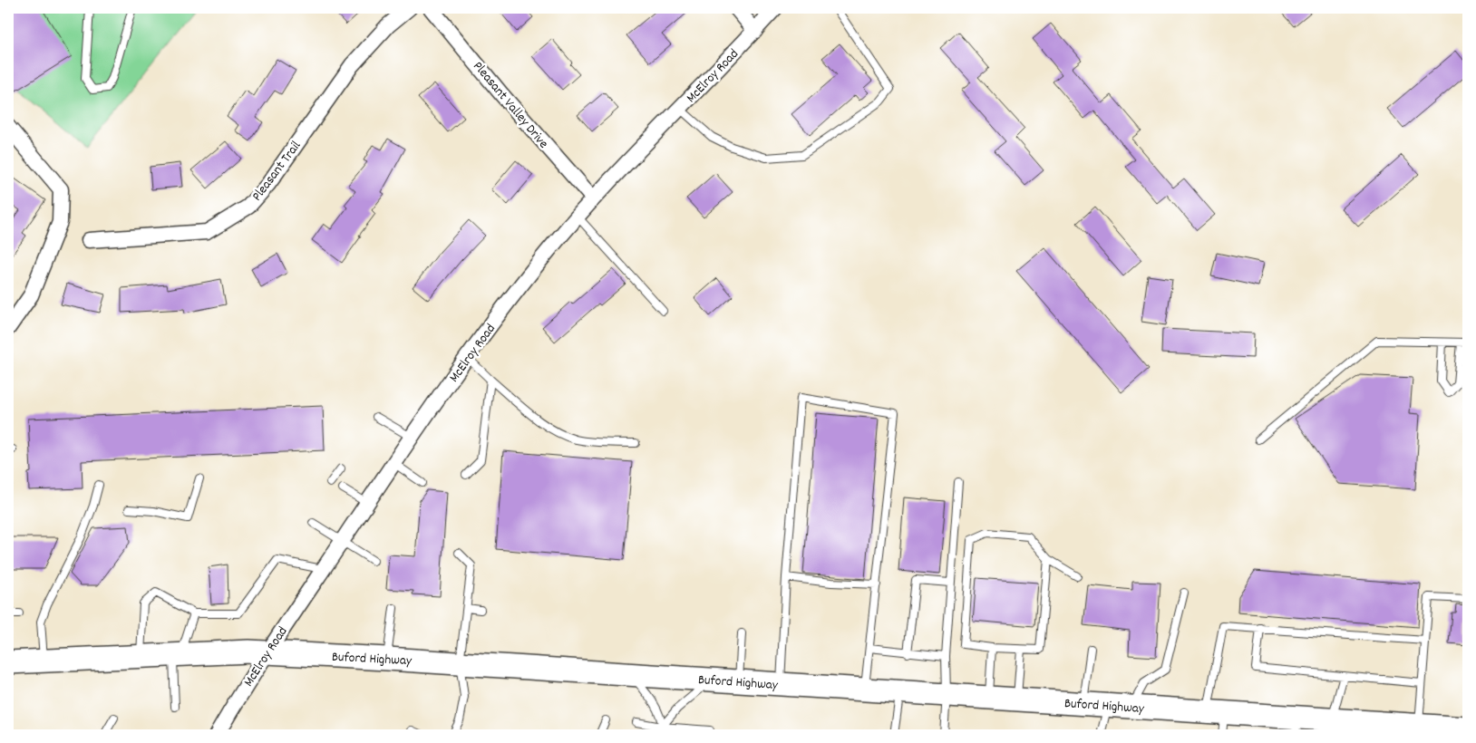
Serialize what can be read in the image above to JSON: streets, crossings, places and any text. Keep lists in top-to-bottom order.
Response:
{
  "streets": {
    "main road": ["Buford Highway"],
    "street": ["McElroy Road", "Pleasant Valley Drive", "Pleasant Trail"]
  },
  "crossings": [
    ["McElroy Road", "Pleasant Valley Drive"],
    ["McElroy Road", "Buford Highway"]
  ]
}
